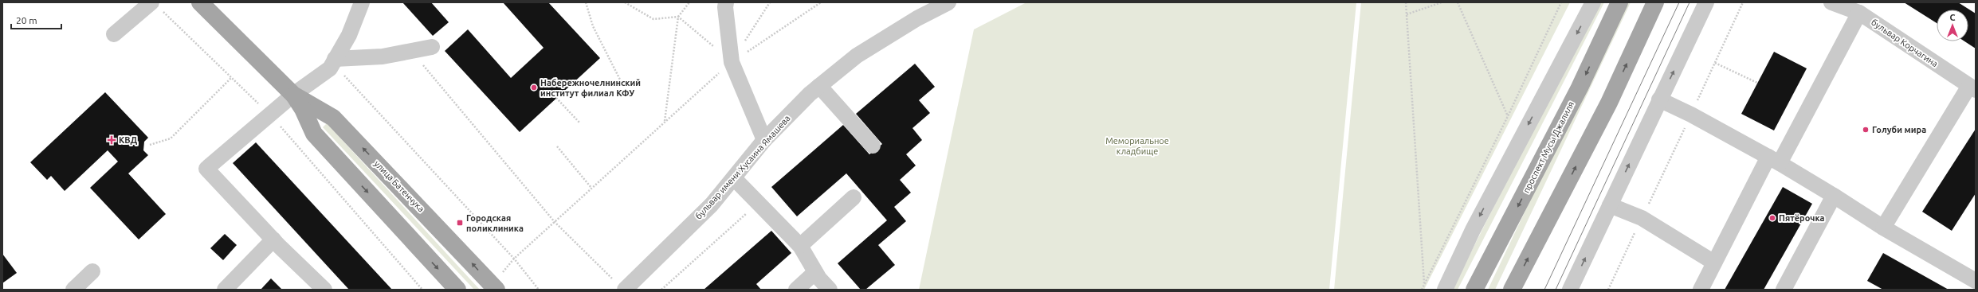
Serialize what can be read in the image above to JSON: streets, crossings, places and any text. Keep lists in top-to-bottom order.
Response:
{
  "streets": {
    "main road": ["проспект Мусы Джалиля", "улица Батенчука"],
    "street": ["бульвар Корчагина", "бульвар имени Хусаина Ямашева"]
  },
  "parks": ["Мемориальное кладбище"],
  "places": {
    "other": ["Набережночелнинский институт филиал КФУ", "Голуби мира", "Пятёрочка"],
    "health": ["КВД"],
    "transit": ["Городская поликлиника"]
  },
  "scale_bar": "20 m",
  "north": "top"
}
